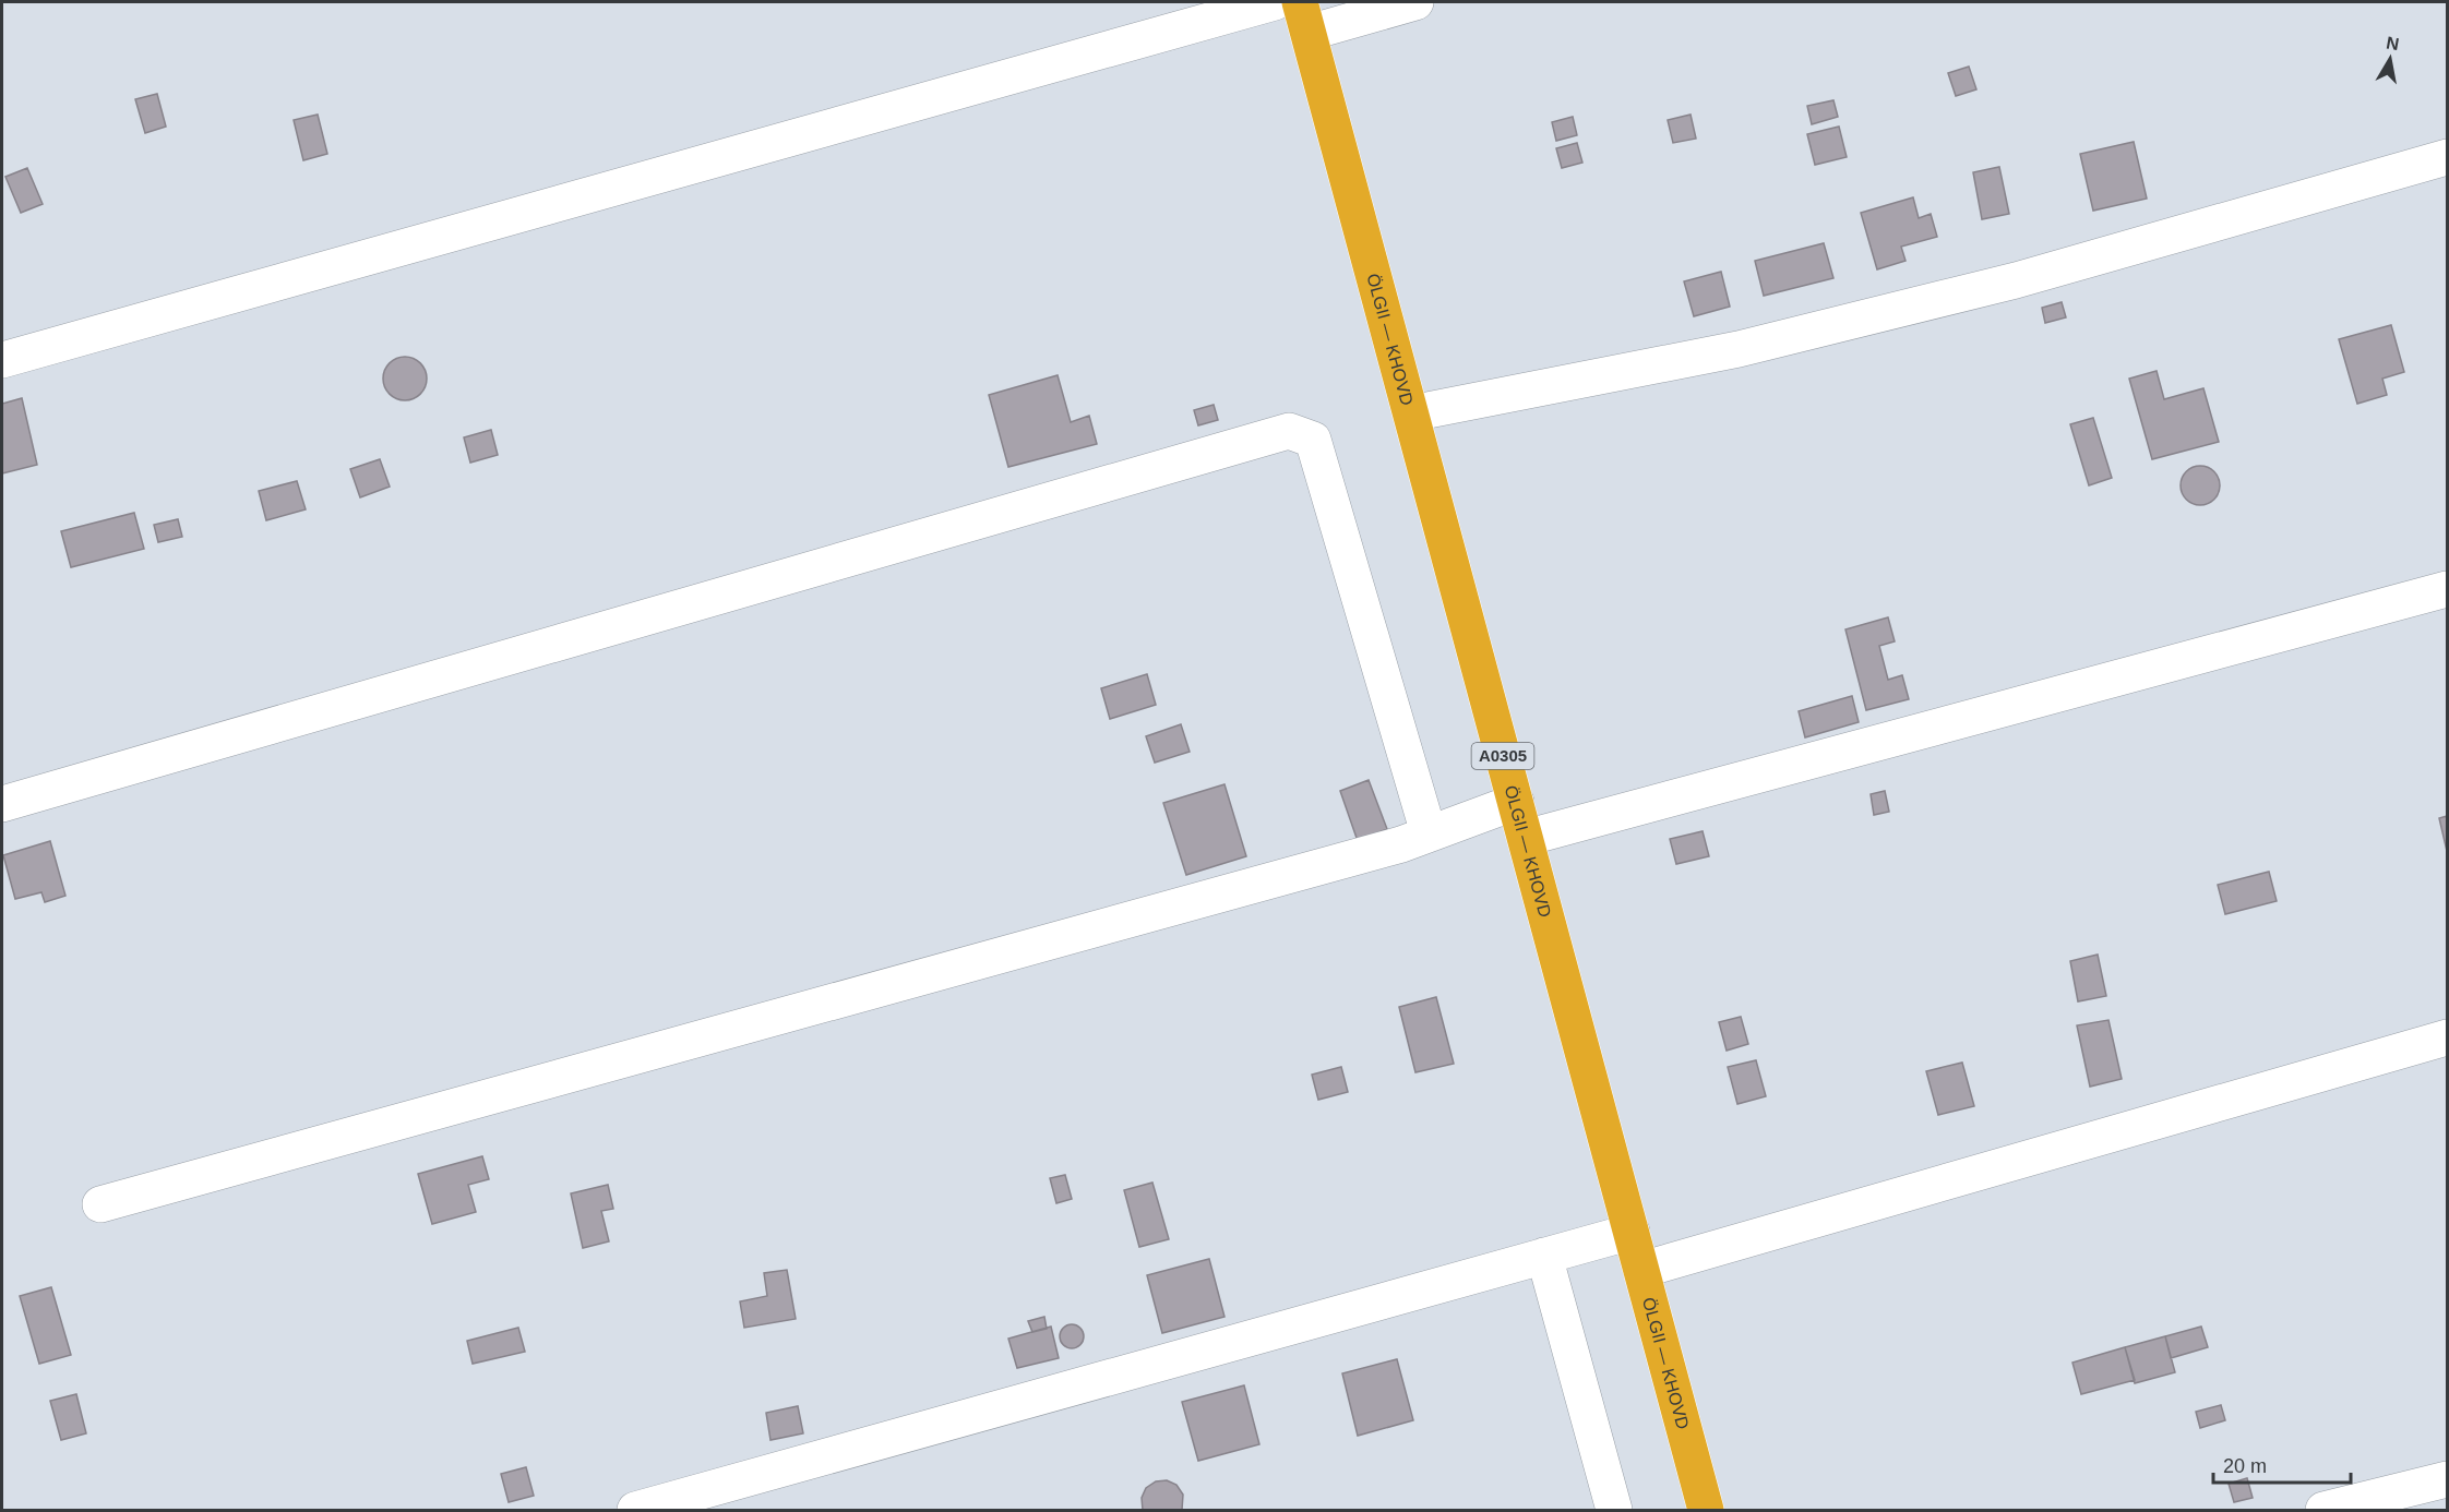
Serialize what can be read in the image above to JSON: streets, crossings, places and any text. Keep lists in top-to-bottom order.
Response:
{
  "streets": {
    "highway": ["ÖLGII — KHOVD", "A0305"]
  },
  "scale_bar": "20 m",
  "north": "top"
}
